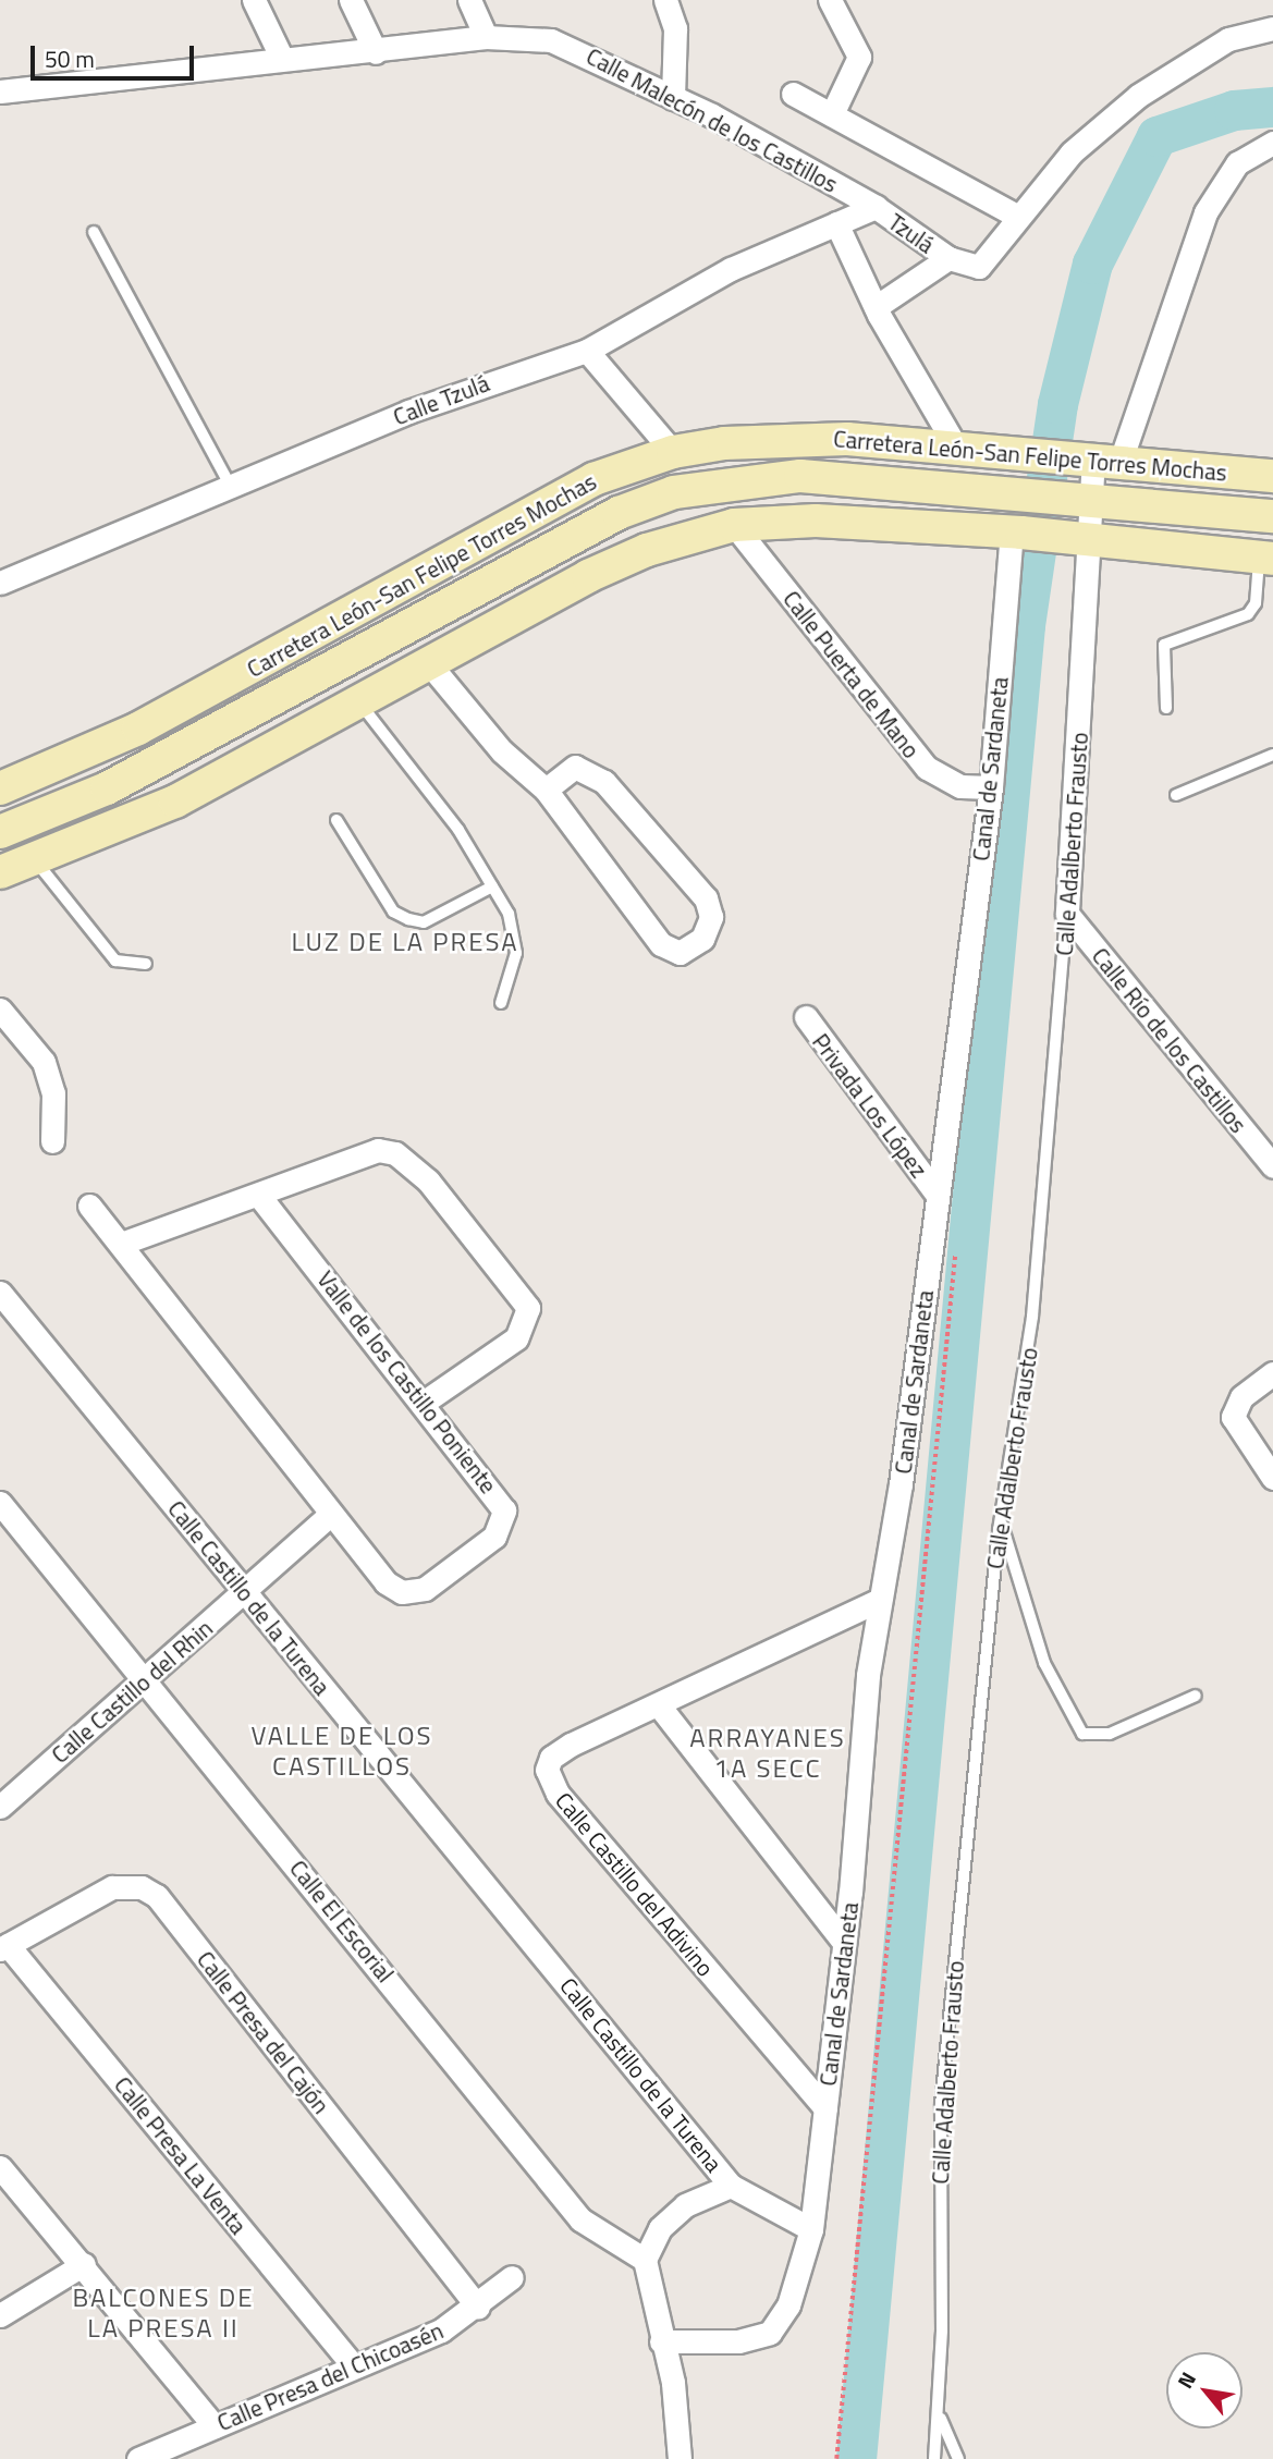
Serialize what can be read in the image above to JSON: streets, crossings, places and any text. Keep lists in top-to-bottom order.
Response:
{
  "streets": {
    "main road": ["Carretera León-San Felipe Torres Mochas"],
    "street": [
      "Calle Malecón de los Castillos",
      "Tzulá",
      "Calle Tzulá",
      "Calle Puerta de Mano",
      "Canal de Sardaneta",
      "Calle Adalberto Frausto",
      "Calle Río de los Castillos",
      "Privada Los López",
      "Valle de los Castillo Poniente",
      "Calle Castillo de la Turena",
      "Calle Castillo del Rhin",
      "Calle Castillo del Adivino",
      "Calle El Escorial",
      "Calle Presa del Cajón",
      "Calle Presa La Venta",
      "Calle Presa del Chicoasén"
    ]
  },
  "crossings": [
    ["Calle Malecón de los Castillos", "Tzulá"],
    ["Calle Malecón de los Castillos", "Calle Tzulá"],
    ["Tzulá", "Calle Tzulá"],
    ["Carretera León-San Felipe Torres Mochas", "Calle Adalberto Frausto"],
    ["Calle Puerta de Mano", "Canal de Sardaneta"],
    ["Canal de Sardaneta", "Privada Los López"],
    ["Canal de Sardaneta", "Calle Castillo de la Turena"],
    ["Canal de Sardaneta", "Calle Castillo del Adivino"],
    ["Canal de Sardaneta", "Calle El Escorial"],
    ["Calle Adalberto Frausto", "Calle Río de los Castillos"],
    ["Valle de los Castillo Poniente", "Calle Castillo del Rhin"],
    ["Calle Castillo de la Turena", "Calle Castillo del Rhin"],
    ["Calle Castillo de la Turena", "Calle El Escorial"],
    ["Calle Castillo del Rhin", "Calle El Escorial"],
    ["Calle Presa del Cajón", "Calle Presa La Venta"],
    ["Calle Presa del Cajón", "Calle Presa del Chicoasén"],
    ["Calle Presa La Venta", "Calle Presa del Chicoasén"]
  ],
  "districts": [
    "LUZ DE LA PRESA",
    "VALLE DE LOS CASTILLOS",
    "ARRAYANES 1A SECC",
    "BALCONES DE LA PRESA II"
  ],
  "scale_bar": "50 m",
  "north": "top left"
}
